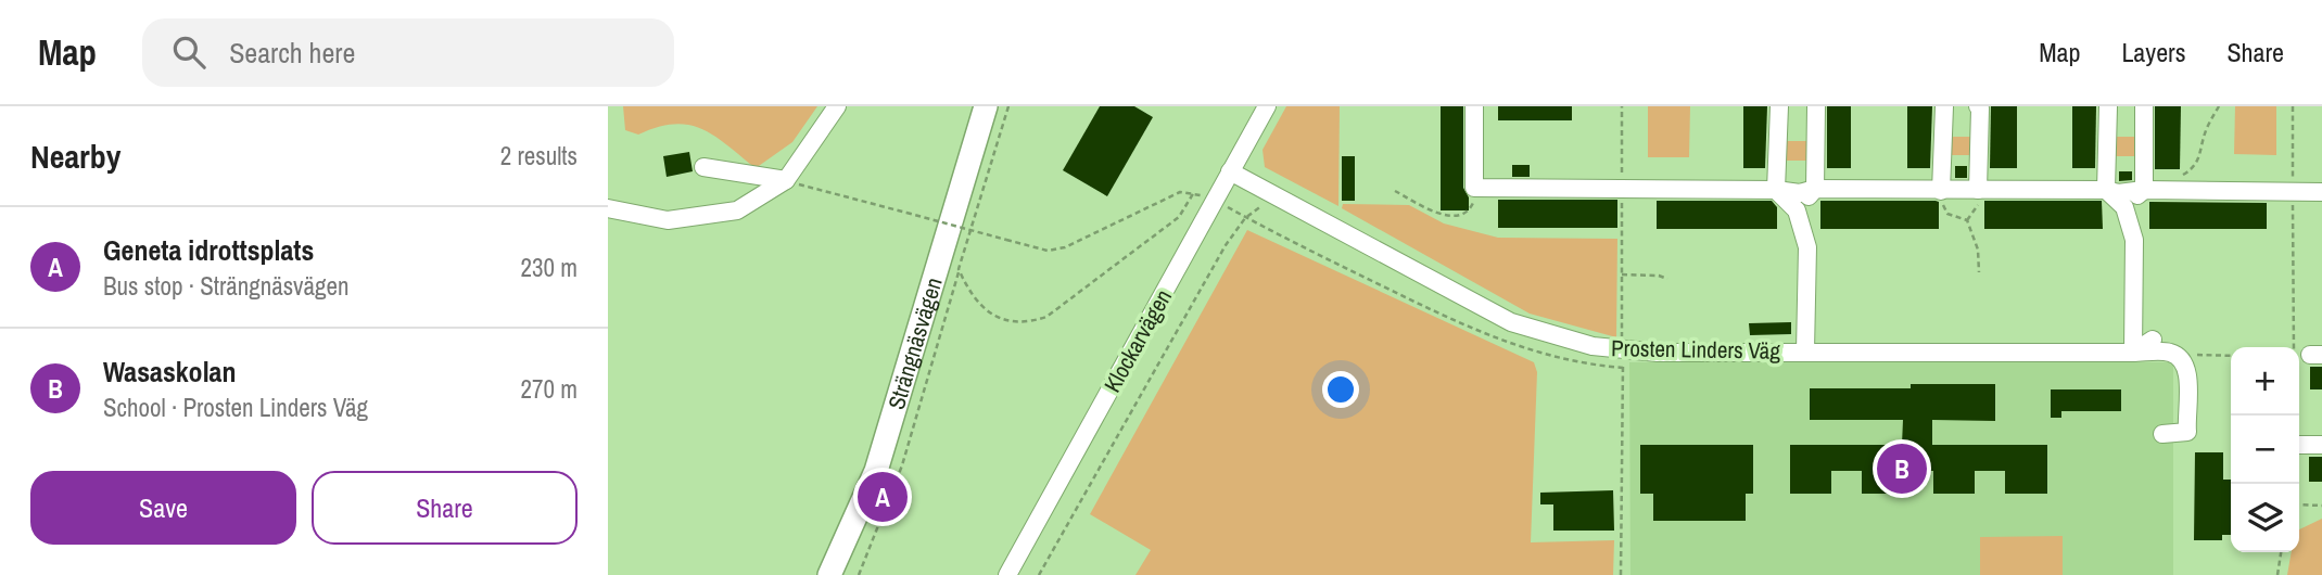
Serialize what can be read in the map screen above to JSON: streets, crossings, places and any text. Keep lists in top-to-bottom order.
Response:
{
  "streets": {
    "main road": ["Strängnäsvägen"],
    "street": ["Klockarvägen", "Prosten Linders Väg"]
  },
  "crossings": [
    ["Klockarvägen", "Prosten Linders Väg"]
  ],
  "page": {
    "header": "Map",
    "search": "Search here",
    "nav": ["Map", "Layers", "Share"],
    "heading": ["Nearby", "2 results"],
    "list": [
      {
        "mark": "A",
        "name": "Geneta idrottsplats",
        "note": "Bus stop · Strängnäsvägen",
        "value": "230 m"
      },
      {
        "mark": "B",
        "name": "Wasaskolan",
        "note": "School · Prosten Linders Väg",
        "value": "270 m"
      }
    ],
    "map_buttons": ["+", "−"],
    "pins": ["B", "A"],
    "buttons": ["Save", "Share"]
  }
}
